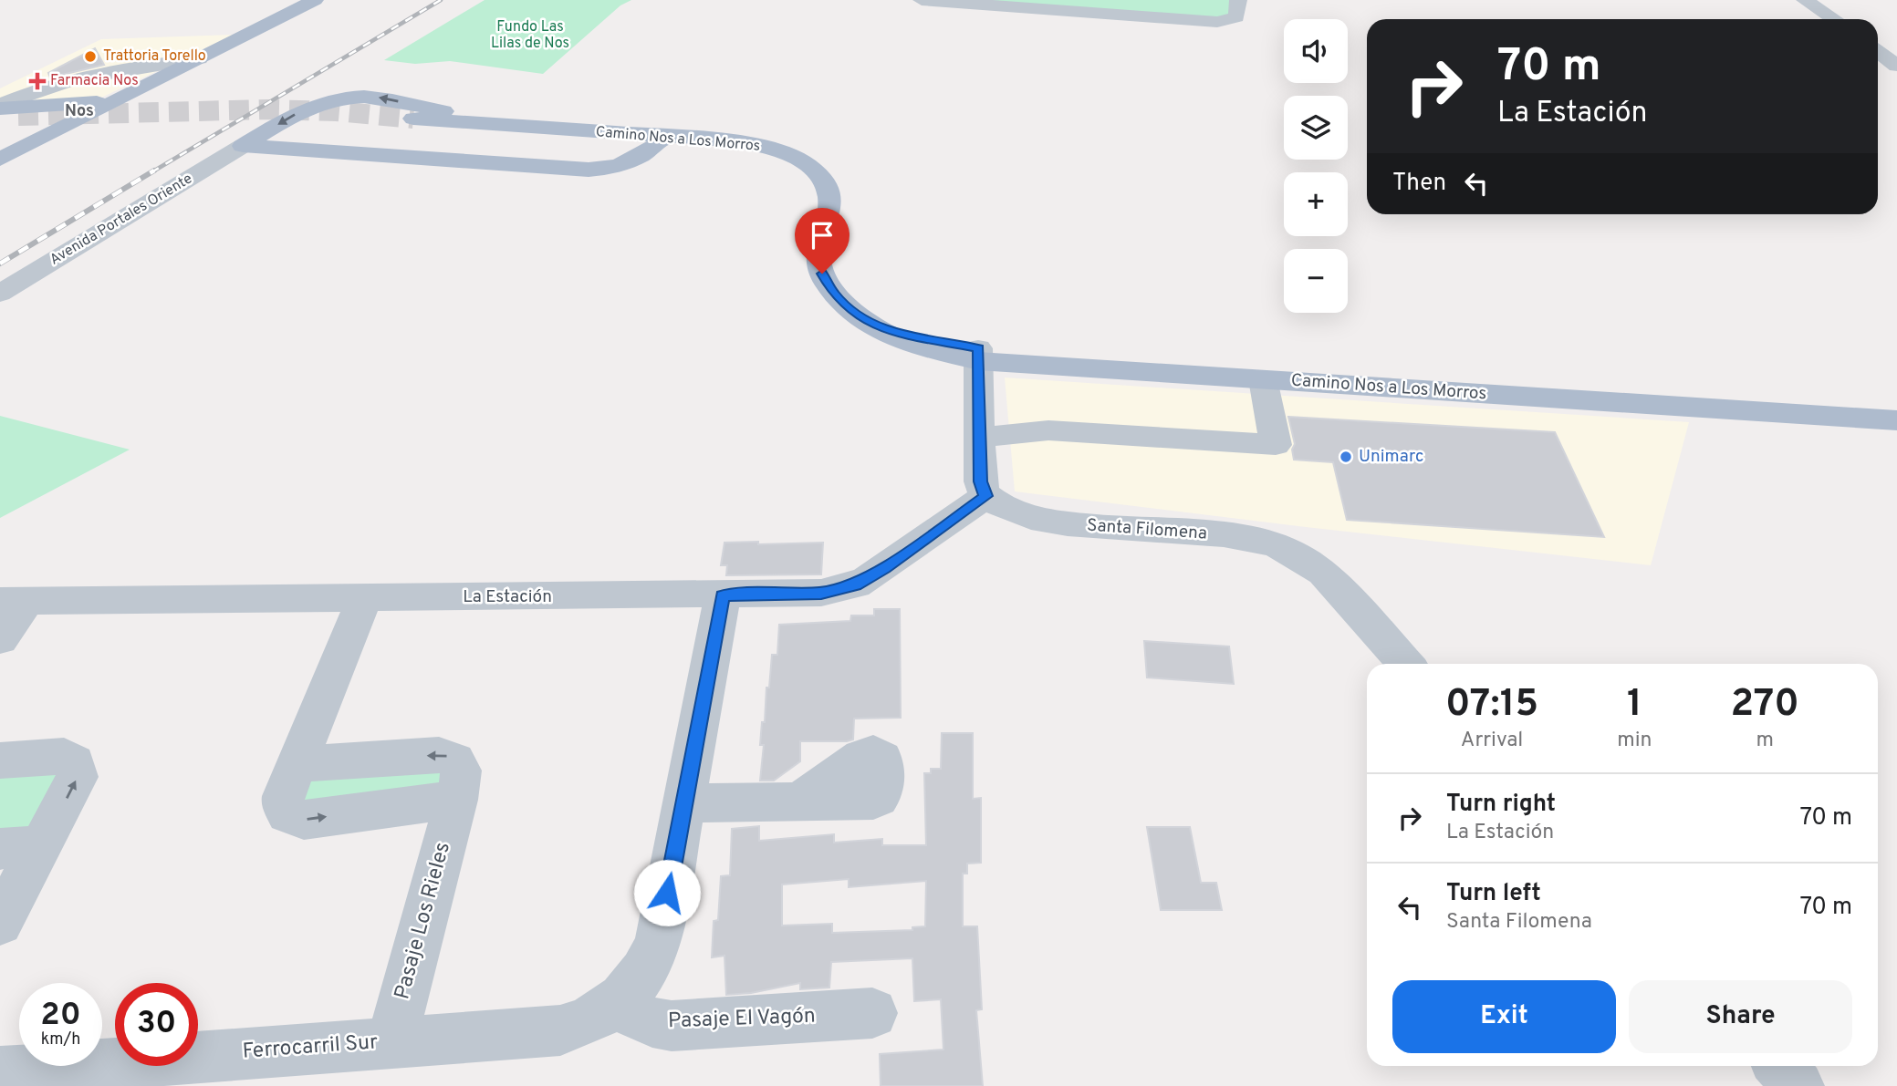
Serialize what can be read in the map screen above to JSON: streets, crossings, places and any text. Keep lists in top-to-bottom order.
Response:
{
  "streets": {
    "main road": ["Camino Nos a Los Morros"],
    "street": [
      "Avenida Portales Oriente",
      "Santa Filomena",
      "La Estación",
      "Pasaje Los Rieles",
      "Pasaje El Vagón",
      "Ferrocarril Sur"
    ]
  },
  "crossings": [
    ["Santa Filomena", "La Estación"],
    ["La Estación", "Ferrocarril Sur"],
    ["Pasaje Los Rieles", "Ferrocarril Sur"],
    ["Pasaje El Vagón", "Ferrocarril Sur"]
  ],
  "districts": ["Nos"],
  "parks": ["Fundo Las Lilas de Nos"],
  "places": {
    "other": ["Trattoria Torello", "Unimarc"],
    "health": ["Farmacia Nos"]
  },
  "page": {
    "map_buttons": ["+", "−"],
    "turn": ["70 m", "La Estación"],
    "then": "Then",
    "eta": [
      "07:15",
      "Arrival",
      "1",
      "min",
      "270",
      "m"
    ],
    "list": [
      {
        "name": "Turn right",
        "note": "La Estación",
        "value": "70 m"
      },
      {
        "name": "Turn left",
        "note": "Santa Filomena",
        "value": "70 m"
      }
    ],
    "buttons": ["Exit", "Share"],
    "speed": "20 km/h",
    "limit": "30"
  }
}
